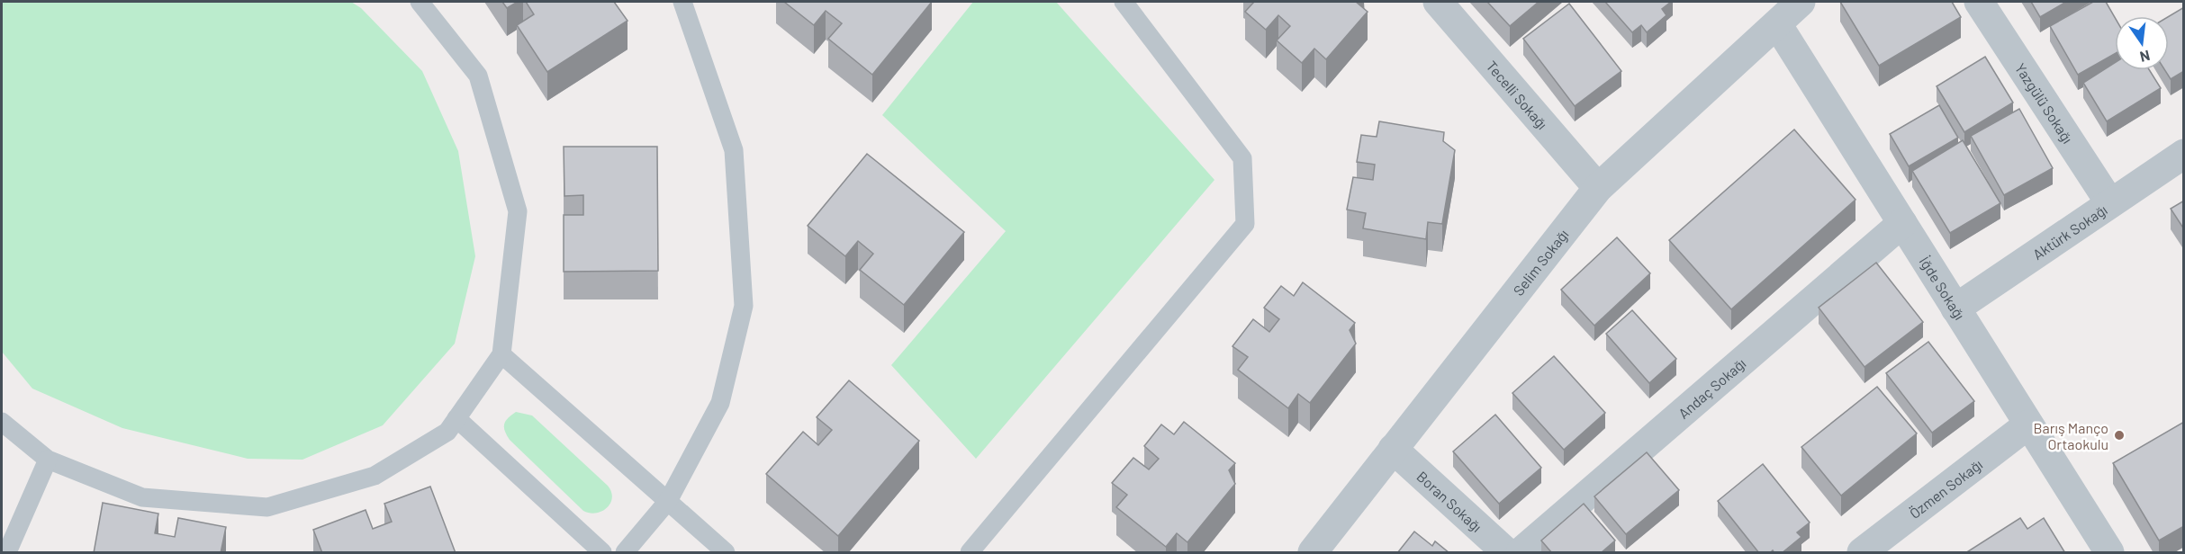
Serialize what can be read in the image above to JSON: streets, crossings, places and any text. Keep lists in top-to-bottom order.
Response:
{
  "streets": {
    "street": [
      "Tecelli Sokağı",
      "Yazgülü Sokağı",
      "Aktürk Sokağı",
      "Selim Sokağı",
      "İğde Sokağı",
      "Andaç Sokağı",
      "Özmen Sokağı",
      "Boran Sokağı"
    ]
  },
  "crossings": [
    ["Tecelli Sokağı", "Selim Sokağı"],
    ["Yazgülü Sokağı", "Aktürk Sokağı"],
    ["Aktürk Sokağı", "İğde Sokağı"],
    ["Selim Sokağı", "İğde Sokağı"],
    ["Selim Sokağı", "Boran Sokağı"],
    ["İğde Sokağı", "Andaç Sokağı"],
    ["İğde Sokağı", "Özmen Sokağı"]
  ],
  "places": ["Barış Manço Ortaokulu"],
  "north": "bottom"
}
